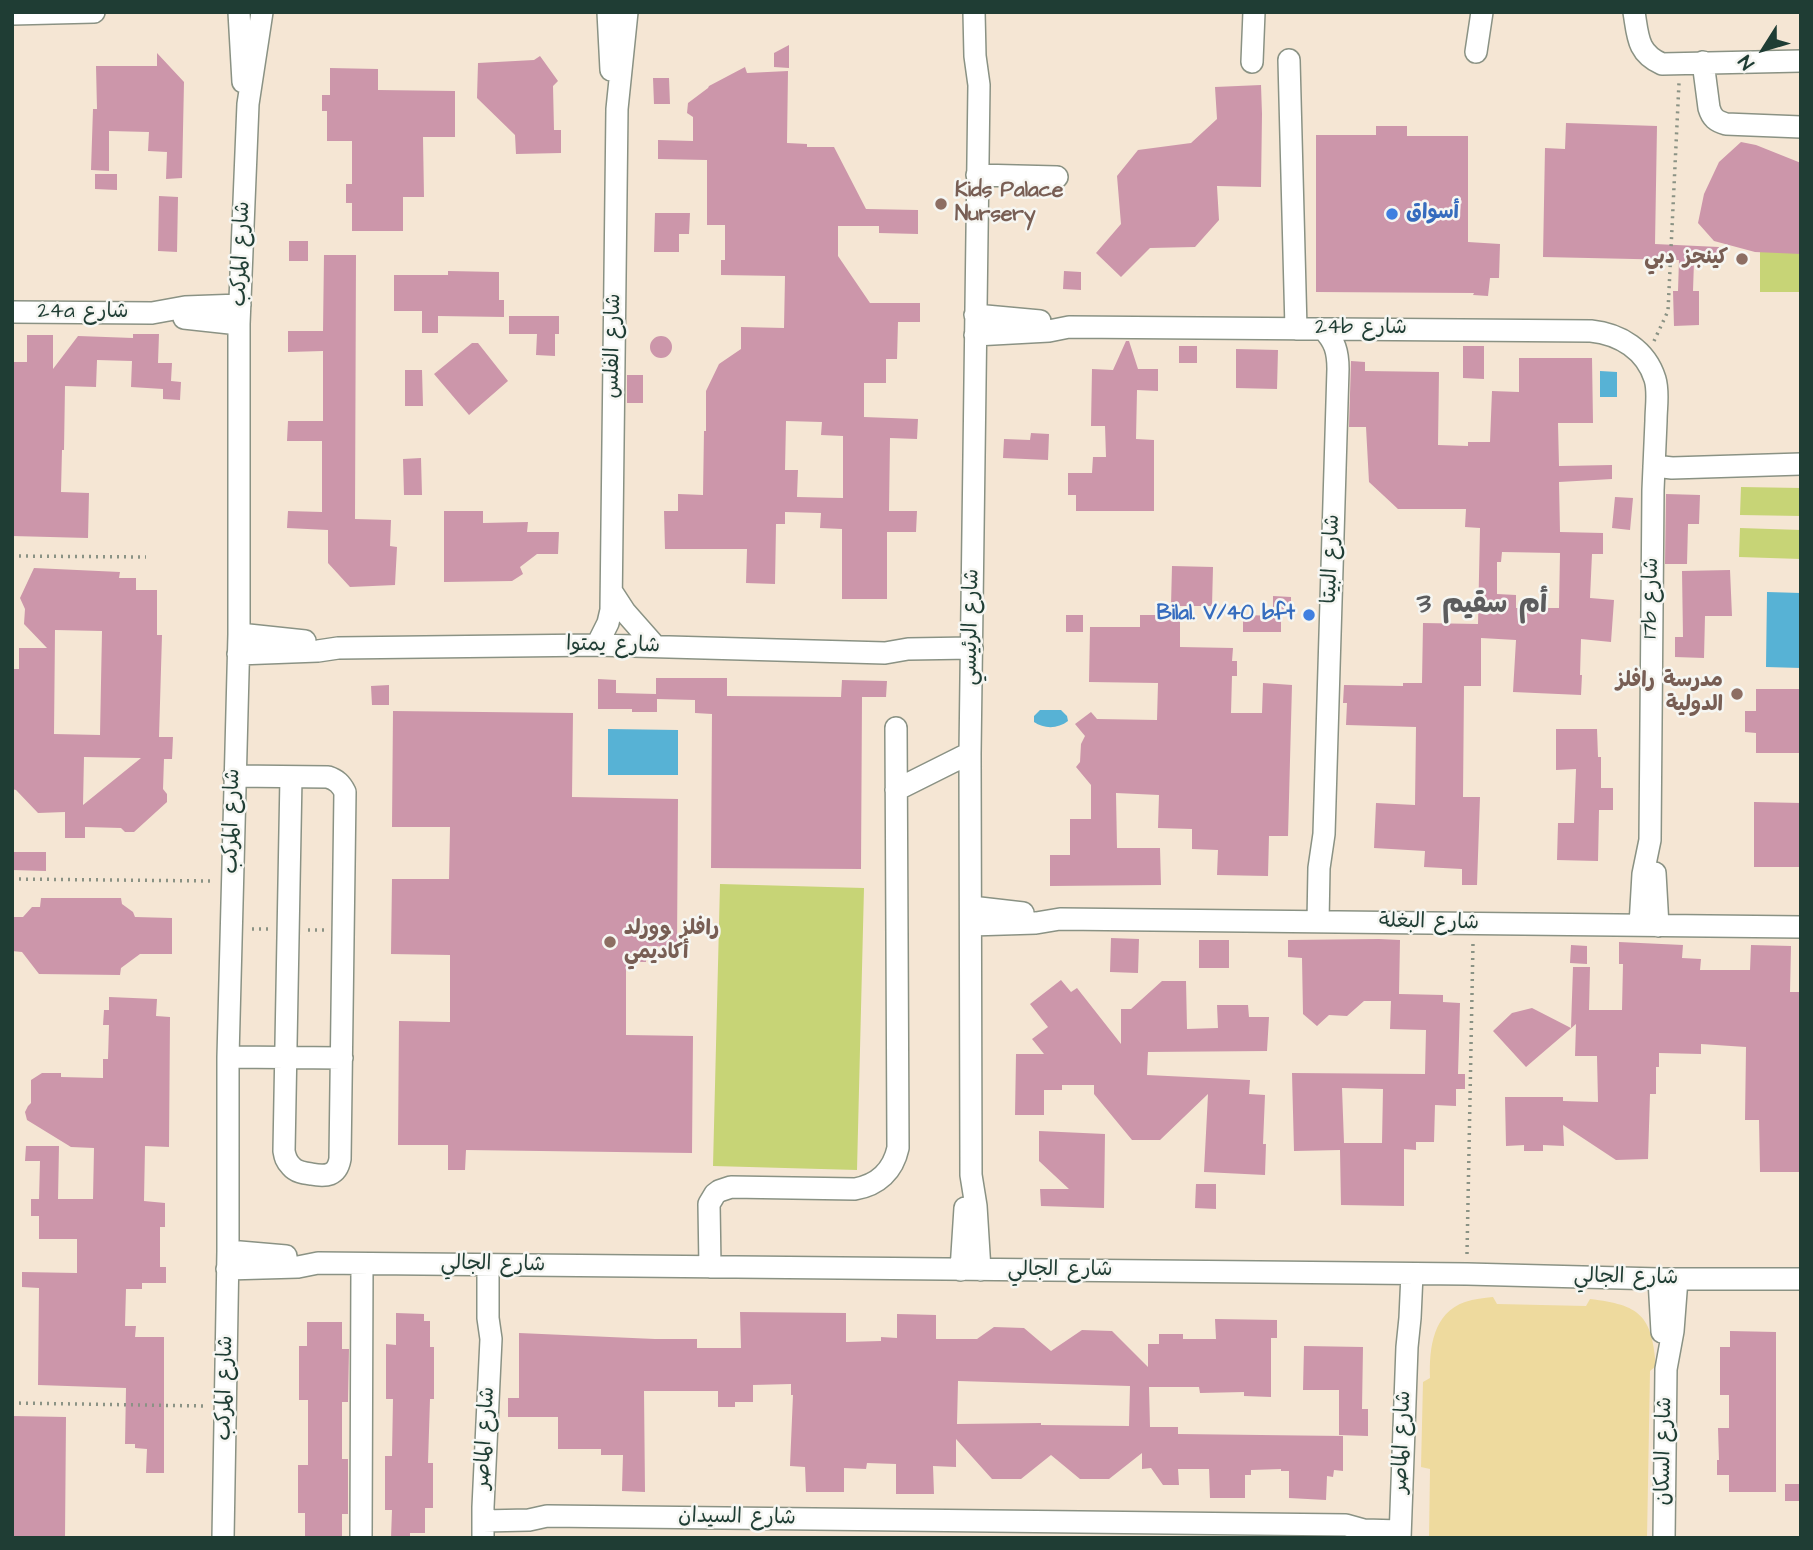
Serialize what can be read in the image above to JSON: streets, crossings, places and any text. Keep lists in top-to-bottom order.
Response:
{
  "streets": {
    "street": [
      "شارع المركب",
      "24a شارع",
      "24b شارع",
      "شارع الفلس",
      "شارع البيتا",
      "17b شارع",
      "شارع الرئيسي",
      "شارع يمتوا",
      "شارع البغلة",
      "شارع الجالي",
      "شارع الماصر",
      "شارع السكان",
      "شارع السيدان"
    ]
  },
  "crossings": [
    ["شارع المركب", "24a شارع"],
    ["شارع المركب", "شارع يمتوا"],
    ["شارع المركب", "شارع الجالي"],
    ["24b شارع", "شارع البيتا"],
    ["24b شارع", "17b شارع"],
    ["24b شارع", "شارع الرئيسي"],
    ["شارع الفلس", "شارع يمتوا"],
    ["شارع البيتا", "شارع البغلة"],
    ["17b شارع", "شارع البغلة"],
    ["شارع الرئيسي", "شارع يمتوا"],
    ["شارع الرئيسي", "شارع البغلة"],
    ["شارع الرئيسي", "شارع الجالي"],
    ["شارع الجالي", "شارع الماصر"],
    ["شارع الجالي", "شارع السكان"],
    ["شارع الماصر", "شارع السيدان"]
  ],
  "districts": ["أم سقيم 3"],
  "places": [
    "Kids Palace Nursery",
    "أسواق",
    "كينجز دبي",
    "Bilal. V/40 bft",
    "مدرسة رافلز الدولية",
    "رافلز وورلد أكاديمي"
  ],
  "north": "bottom left"
}
